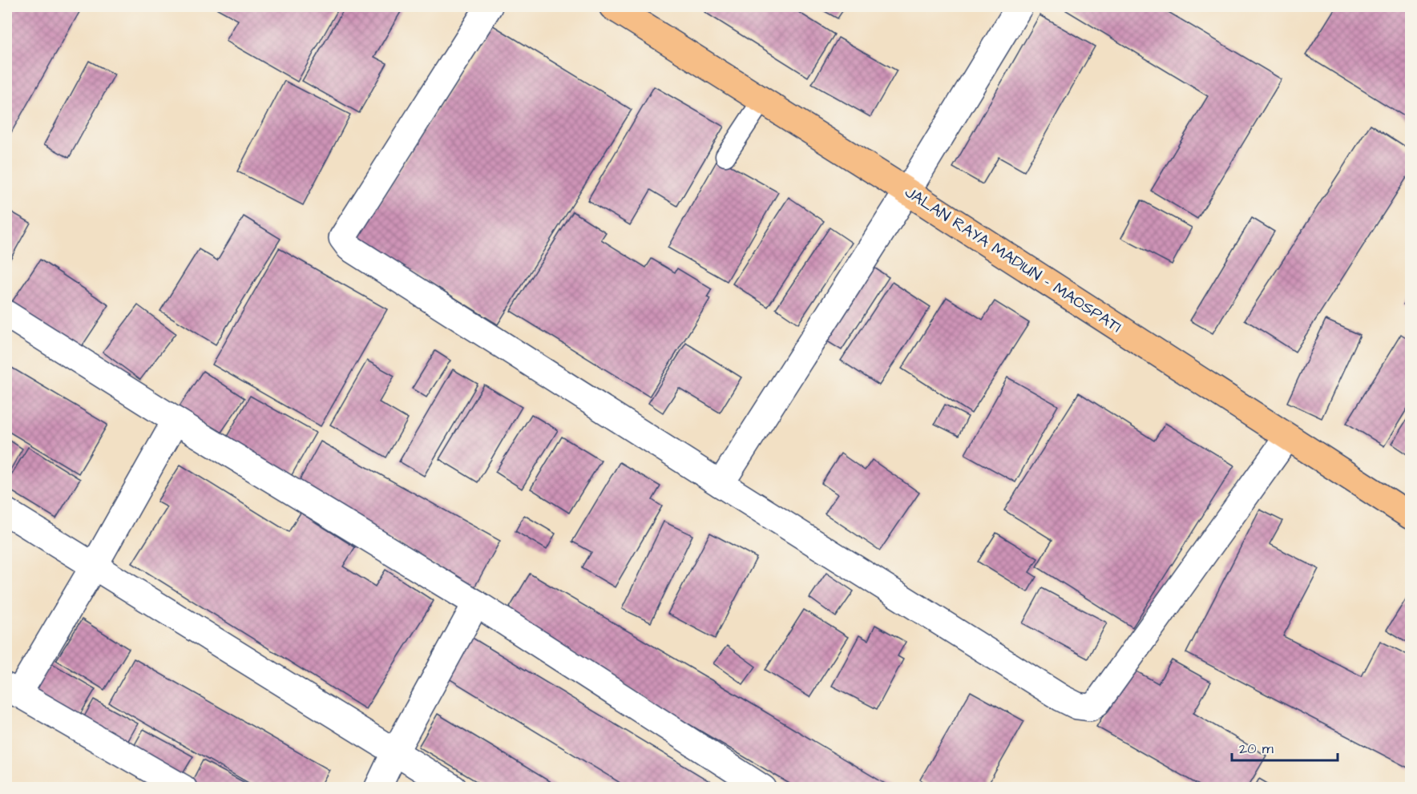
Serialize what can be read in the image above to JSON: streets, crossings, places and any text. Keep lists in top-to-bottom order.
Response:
{
  "streets": {
    "highway": ["JALAN RAYA MADIUN - MAOSPATI"]
  },
  "scale_bar": "20 m"
}
